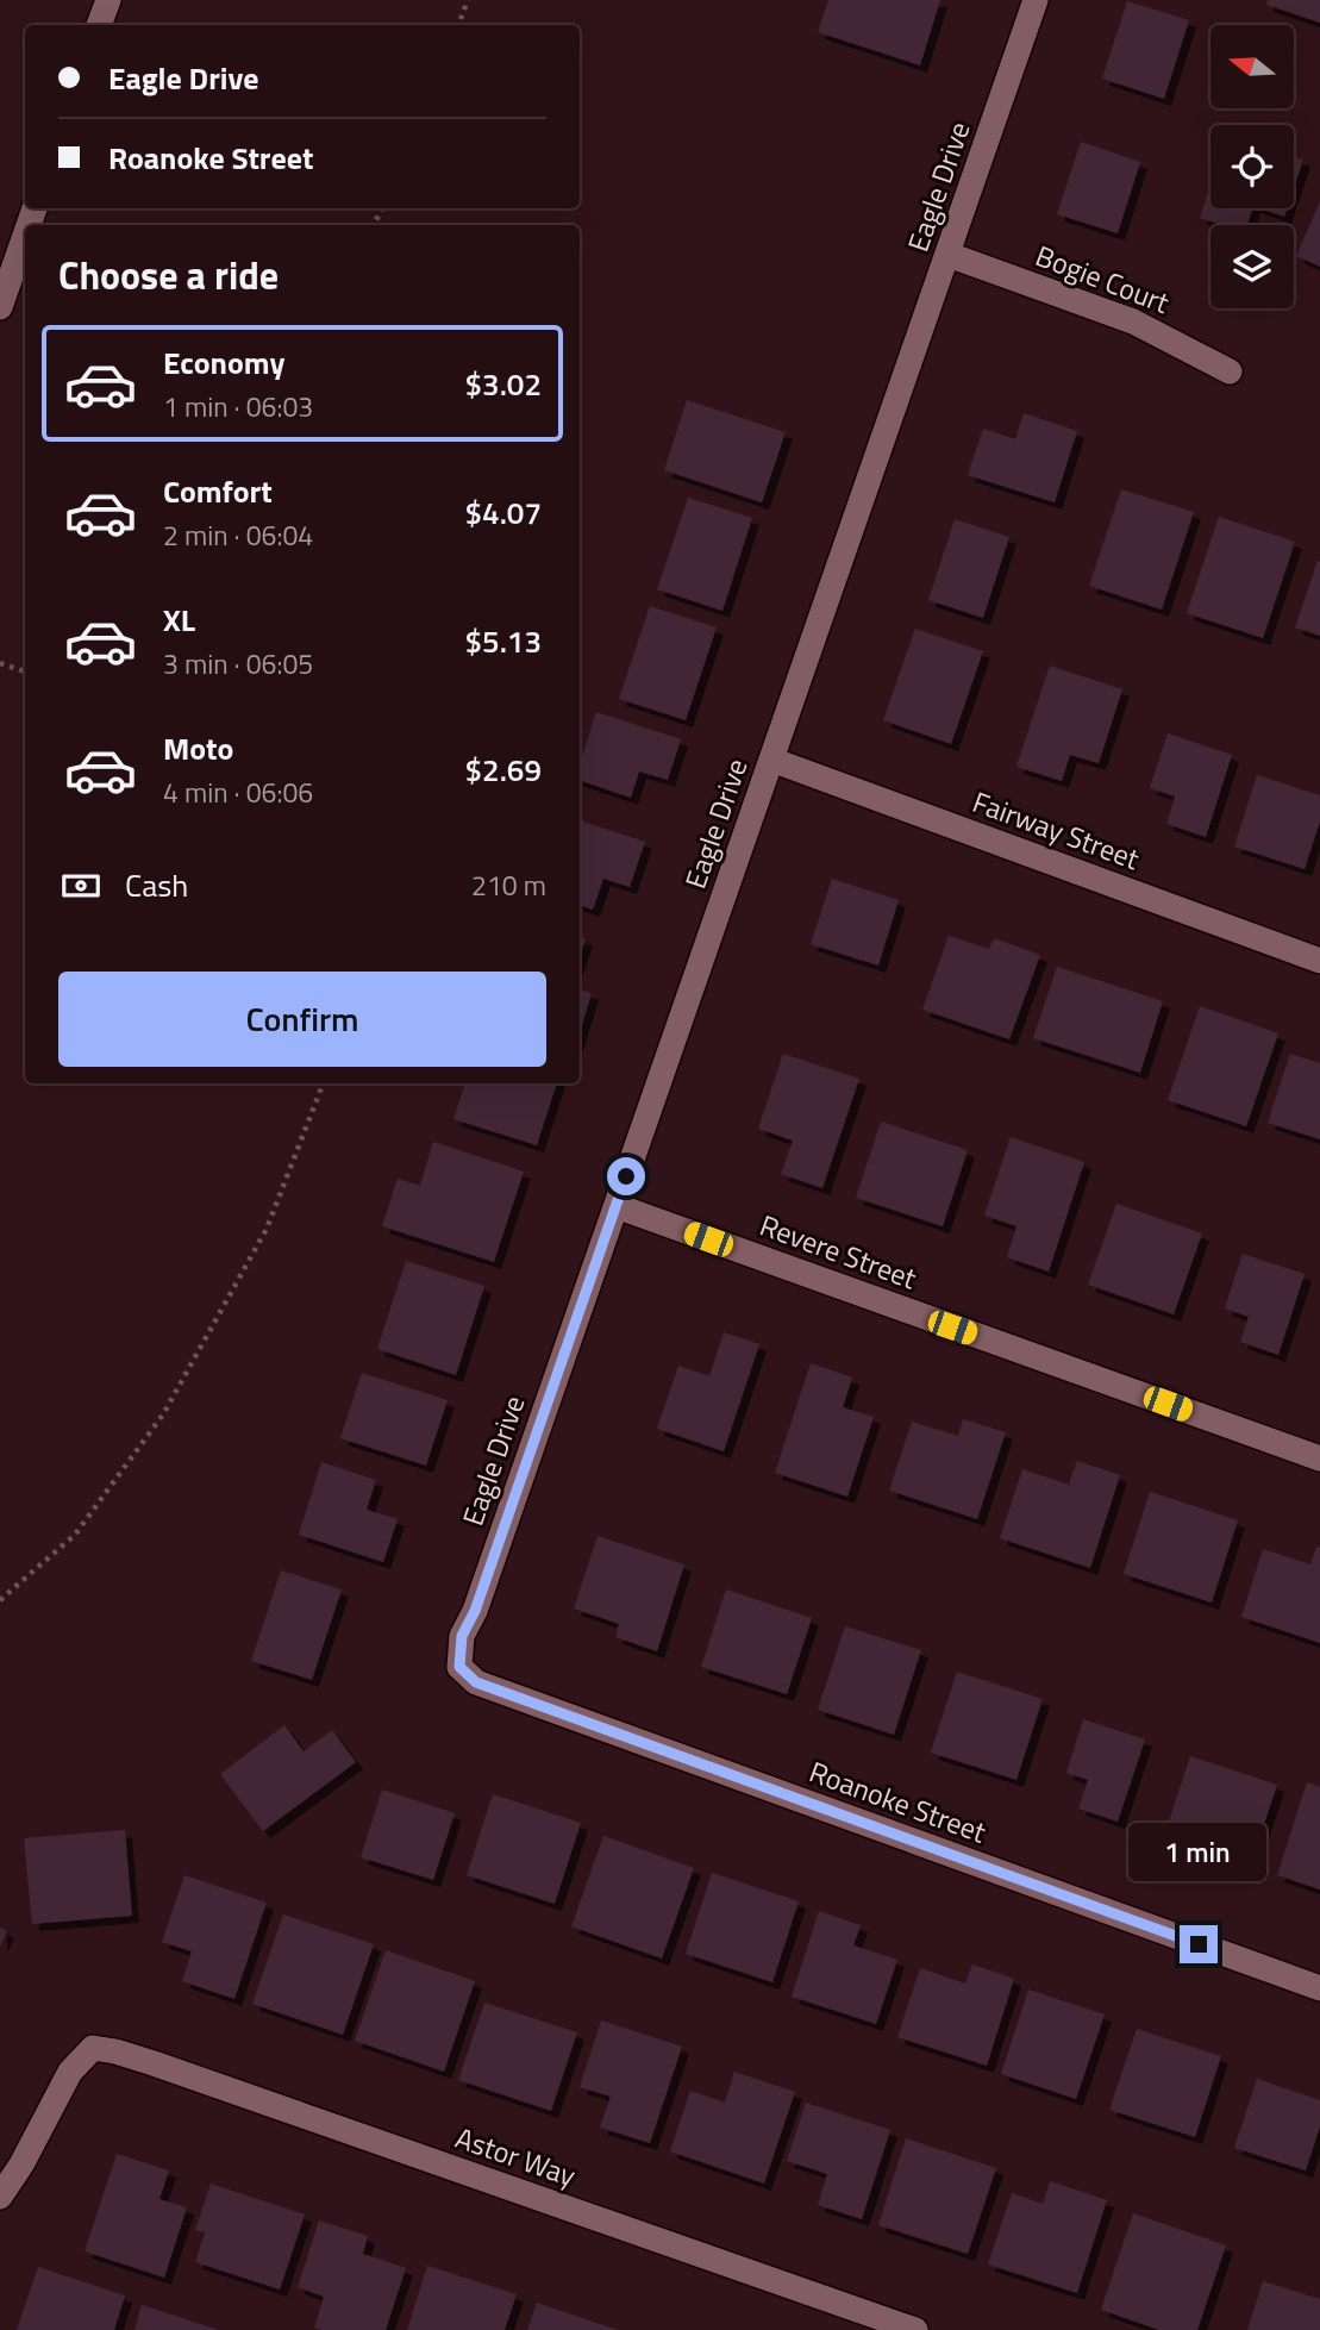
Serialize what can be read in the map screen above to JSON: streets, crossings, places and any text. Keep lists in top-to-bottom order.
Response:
{
  "streets": {
    "street": [
      "Eagle Drive",
      "Bogie Court",
      "Fairway Street",
      "Revere Street",
      "Roanoke Street",
      "Astor Way"
    ]
  },
  "crossings": [
    ["Eagle Drive", "Bogie Court"],
    ["Eagle Drive", "Fairway Street"],
    ["Eagle Drive", "Revere Street"],
    ["Eagle Drive", "Roanoke Street"]
  ],
  "north": "left",
  "page": {
    "banner": ["Eagle Drive", "Roanoke Street"],
    "heading": "Choose a ride",
    "list": [
      {
        "name": "Economy",
        "note": "1 min · 06:03",
        "value": "$3.02"
      },
      {
        "name": "Comfort",
        "note": "2 min · 06:04",
        "value": "$4.07"
      },
      {
        "name": "XL",
        "note": "3 min · 06:05",
        "value": "$5.13"
      },
      {
        "name": "Moto",
        "note": "4 min · 06:06",
        "value": "$2.69"
      }
    ],
    "pay": ["Cash", "210 m"],
    "buttons": "Confirm",
    "bubble": "1 min"
  }
}
